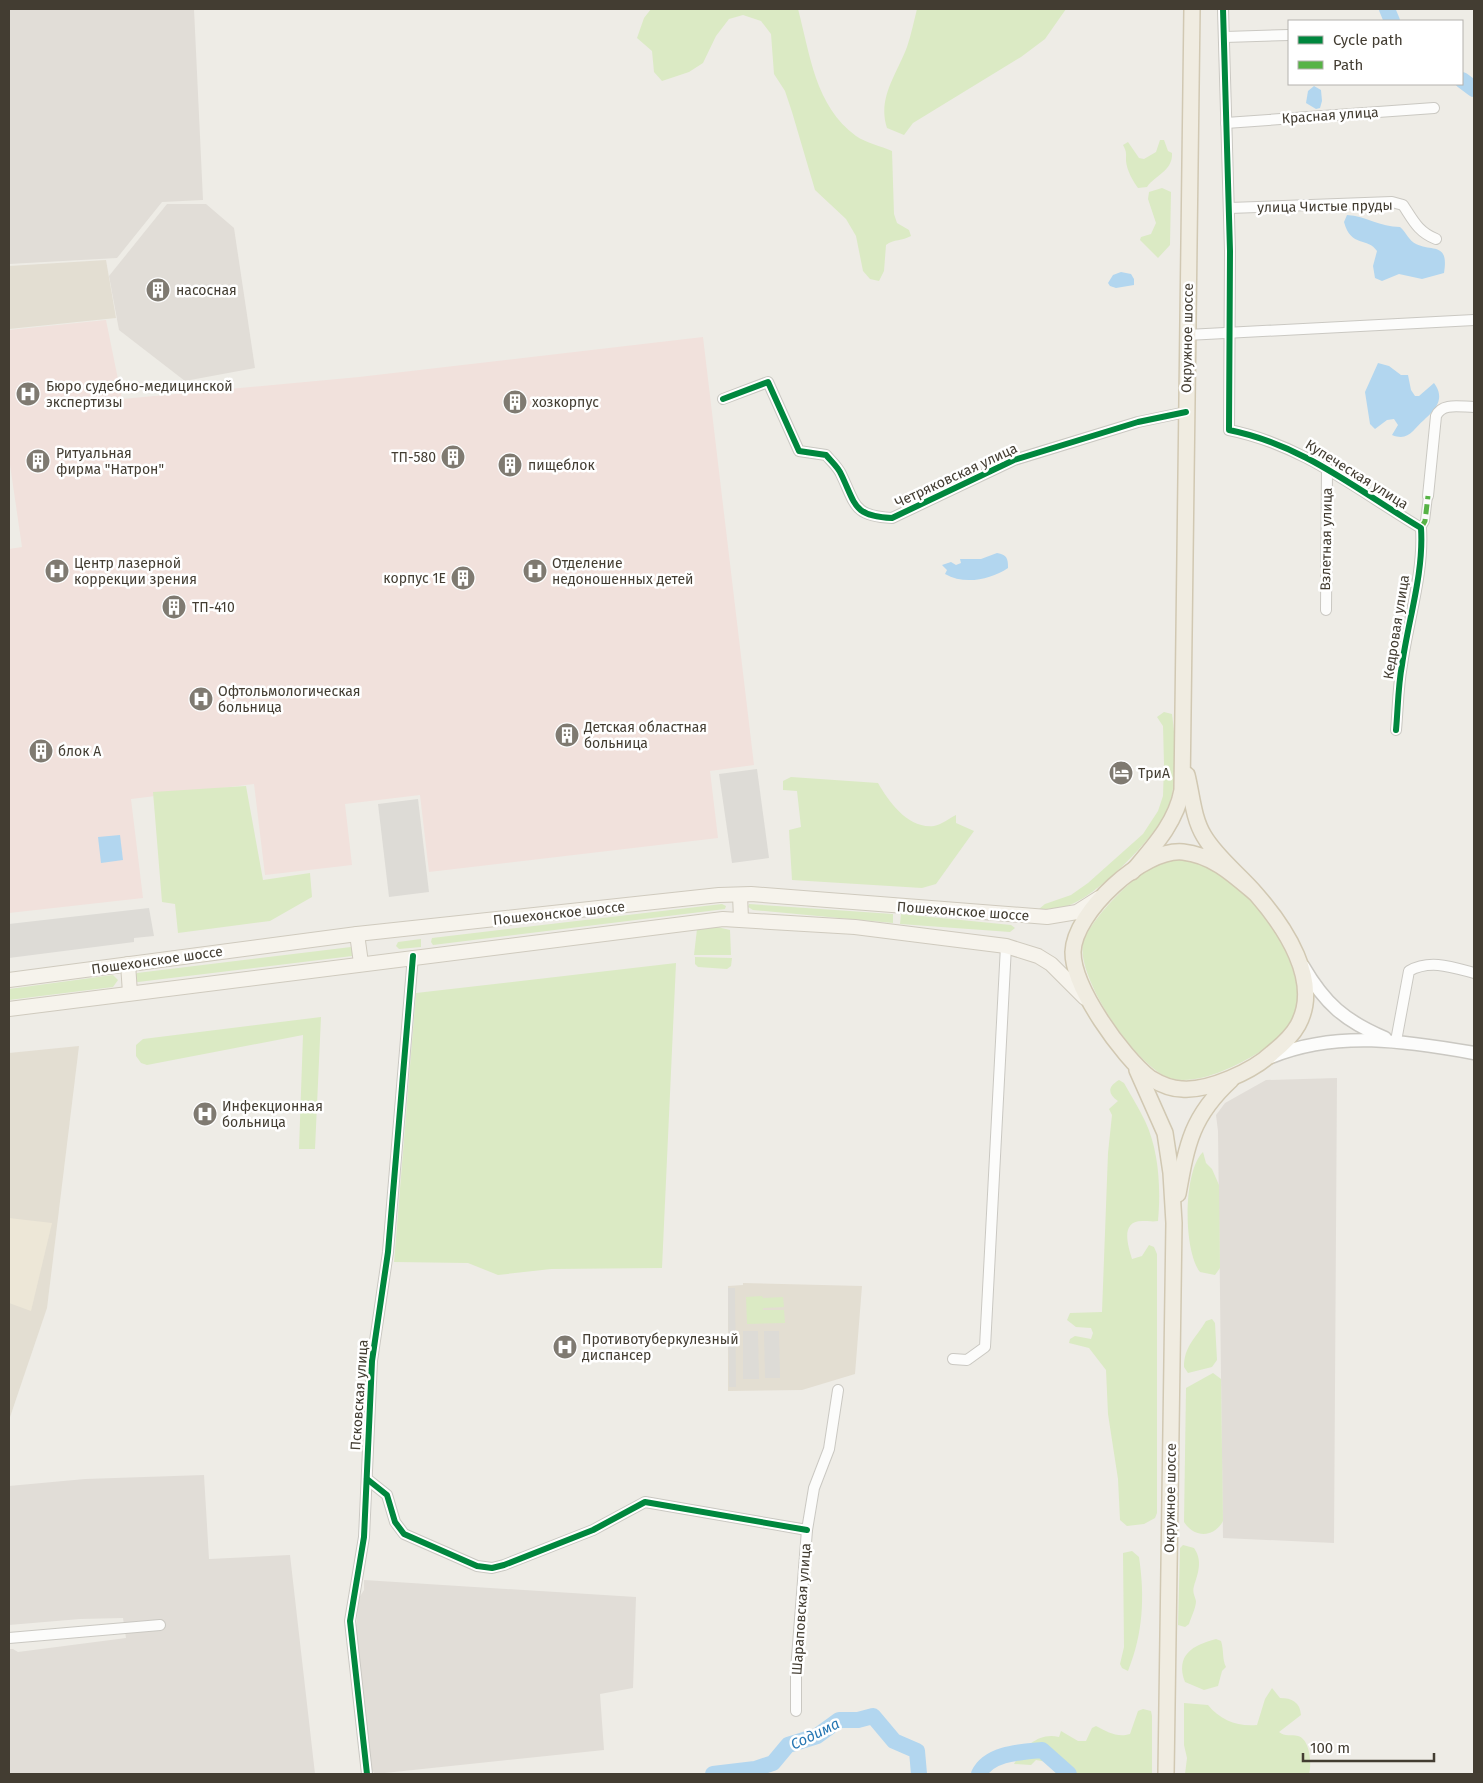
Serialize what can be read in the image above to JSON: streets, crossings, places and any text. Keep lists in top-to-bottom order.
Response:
{
  "streets": {
    "main road": ["Окружное шоссе", "Пошехонское шоссе"],
    "street": [
      "Красная улица",
      "улица Чистые пруды",
      "Купеческая улица",
      "Четряковская улица",
      "Взлетная улица",
      "Кедровая улица",
      "Псковская улица",
      "Шараповская улица"
    ]
  },
  "crossings": [
    ["Окружное шоссе", "Четряковская улица"],
    ["Окружное шоссе", "Пошехонское шоссе"],
    ["Купеческая улица", "Взлетная улица"],
    ["Купеческая улица", "Кедровая улица"],
    ["Пошехонское шоссе", "Псковская улица"]
  ],
  "water": ["Содима"],
  "places": {
    "building": [
      "насосная",
      "хозкорпус",
      "ТП-580",
      "Ритуальная фирма \"Натрон\"",
      "пищеблок",
      "корпус 1Е",
      "ТП-410",
      "Детская областная больница",
      "блок А"
    ],
    "hospital": [
      "Бюро судебно-медицинской экспертизы",
      "Центр лазерной коррекции зрения",
      "Отделение недоношенных детей",
      "Офтольмологическая больница",
      "Инфекционная больница",
      "Противотуберкулезный диспансер"
    ],
    "hotel": ["ТриА"]
  },
  "legend": ["Cycle path", "Path"],
  "scale_bar": "100 m"
}
